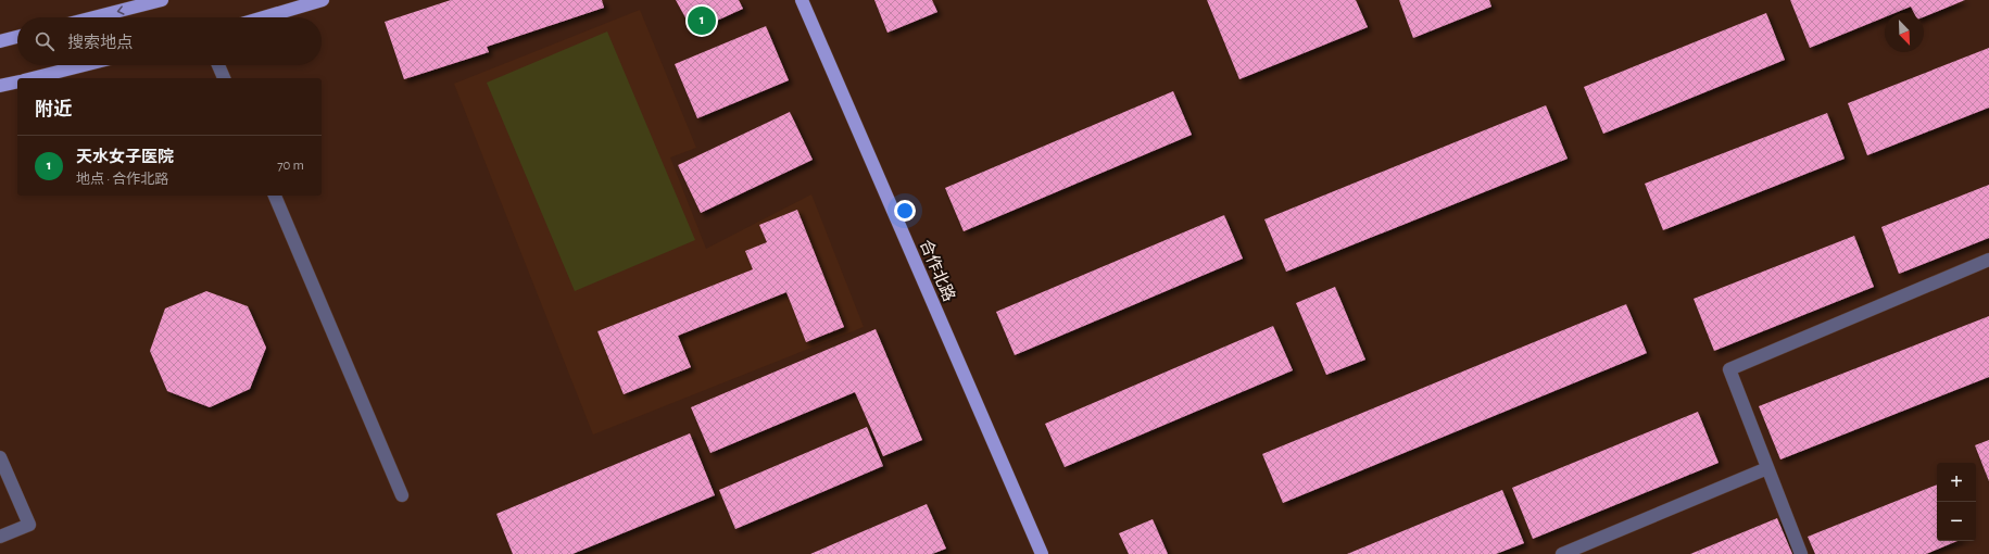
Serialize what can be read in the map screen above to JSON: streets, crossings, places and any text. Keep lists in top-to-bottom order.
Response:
{
  "streets": {
    "main road": ["合作北路"]
  },
  "north": "bottom right",
  "page": {
    "pins": "1",
    "search": "搜索地点",
    "heading": "附近",
    "list": [
      {
        "mark": "1",
        "name": "天水女子医院",
        "note": "地点 · 合作北路",
        "value": "70 m"
      }
    ],
    "map_buttons": ["+", "−"]
  }
}
